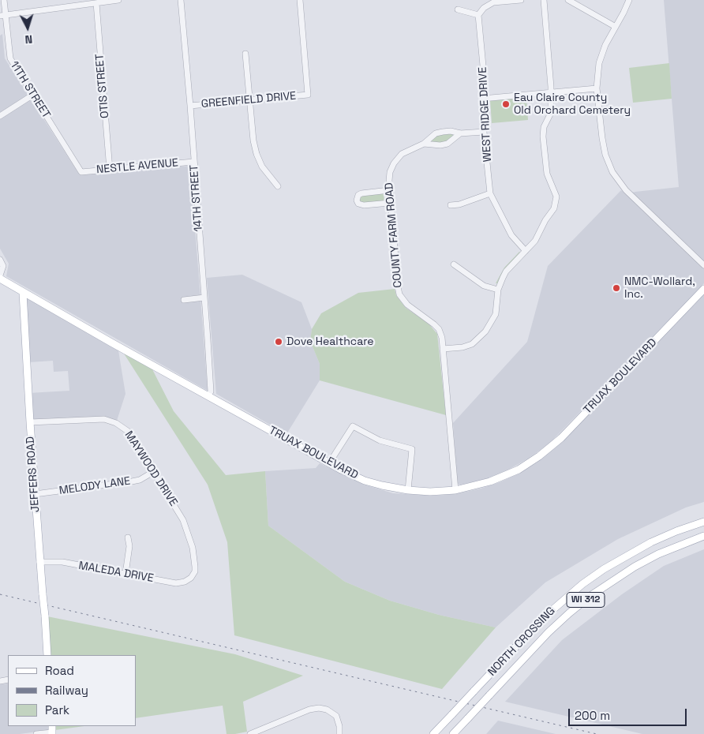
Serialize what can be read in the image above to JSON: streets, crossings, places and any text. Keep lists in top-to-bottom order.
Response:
{
  "streets": {
    "main road": [
      "TRUAX BOULEVARD",
      "JEFFERS ROAD",
      "WI 312",
      "NORTH CROSSING"
    ],
    "street": [
      "OTIS STREET",
      "11TH STREET",
      "GREENFIELD DRIVE",
      "WEST RIDGE DRIVE",
      "NESTLE AVENUE",
      "14TH STREET",
      "COUNTY FARM ROAD",
      "MAYWOOD DRIVE",
      "MELODY LANE",
      "MALEDA DRIVE"
    ]
  },
  "crossings": [
    ["OTIS STREET", "NESTLE AVENUE"],
    ["11TH STREET", "NESTLE AVENUE"],
    ["GREENFIELD DRIVE", "14TH STREET"],
    ["WEST RIDGE DRIVE", "COUNTY FARM ROAD"],
    ["NESTLE AVENUE", "14TH STREET"],
    ["14TH STREET", "TRUAX BOULEVARD"],
    ["COUNTY FARM ROAD", "TRUAX BOULEVARD"],
    ["TRUAX BOULEVARD", "JEFFERS ROAD"],
    ["MAYWOOD DRIVE", "JEFFERS ROAD"],
    ["MAYWOOD DRIVE", "MELODY LANE"],
    ["MAYWOOD DRIVE", "MALEDA DRIVE"],
    ["JEFFERS ROAD", "MELODY LANE"],
    ["JEFFERS ROAD", "MALEDA DRIVE"]
  ],
  "places": ["Eau Claire County Old Orchard Cemetery", "NMC-Wollard, Inc.", "Dove Healthcare"],
  "legend": ["Road", "Railway", "Park"],
  "scale_bar": "200 m",
  "north": "bottom"
}
